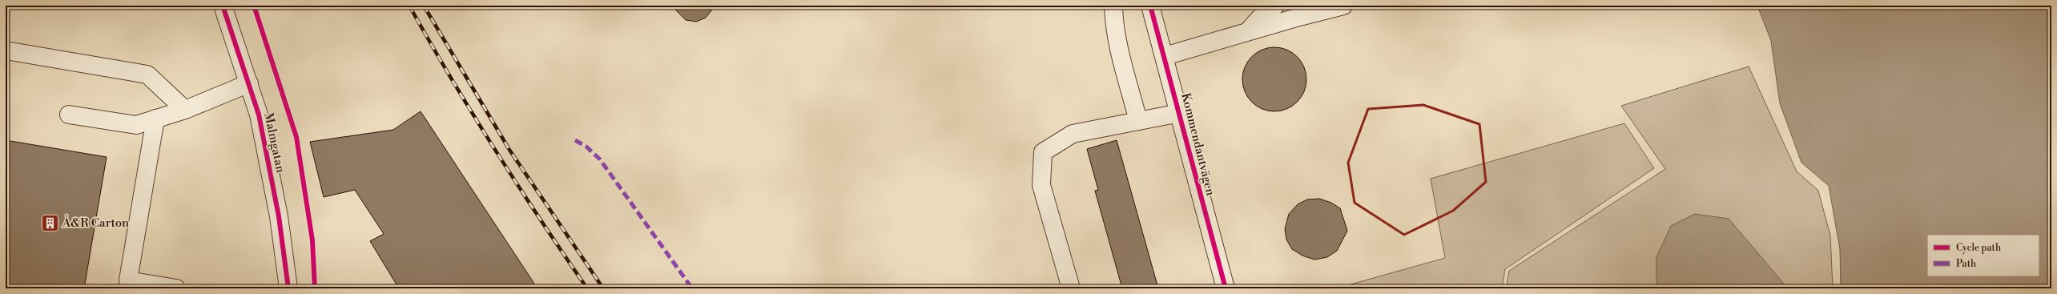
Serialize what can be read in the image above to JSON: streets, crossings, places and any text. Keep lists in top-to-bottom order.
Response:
{
  "streets": {
    "street": ["Malmgatan", "Kommendantvägen"]
  },
  "places": {
    "building": ["Å&R Carton"]
  },
  "legend": ["Cycle path", "Path"]
}
